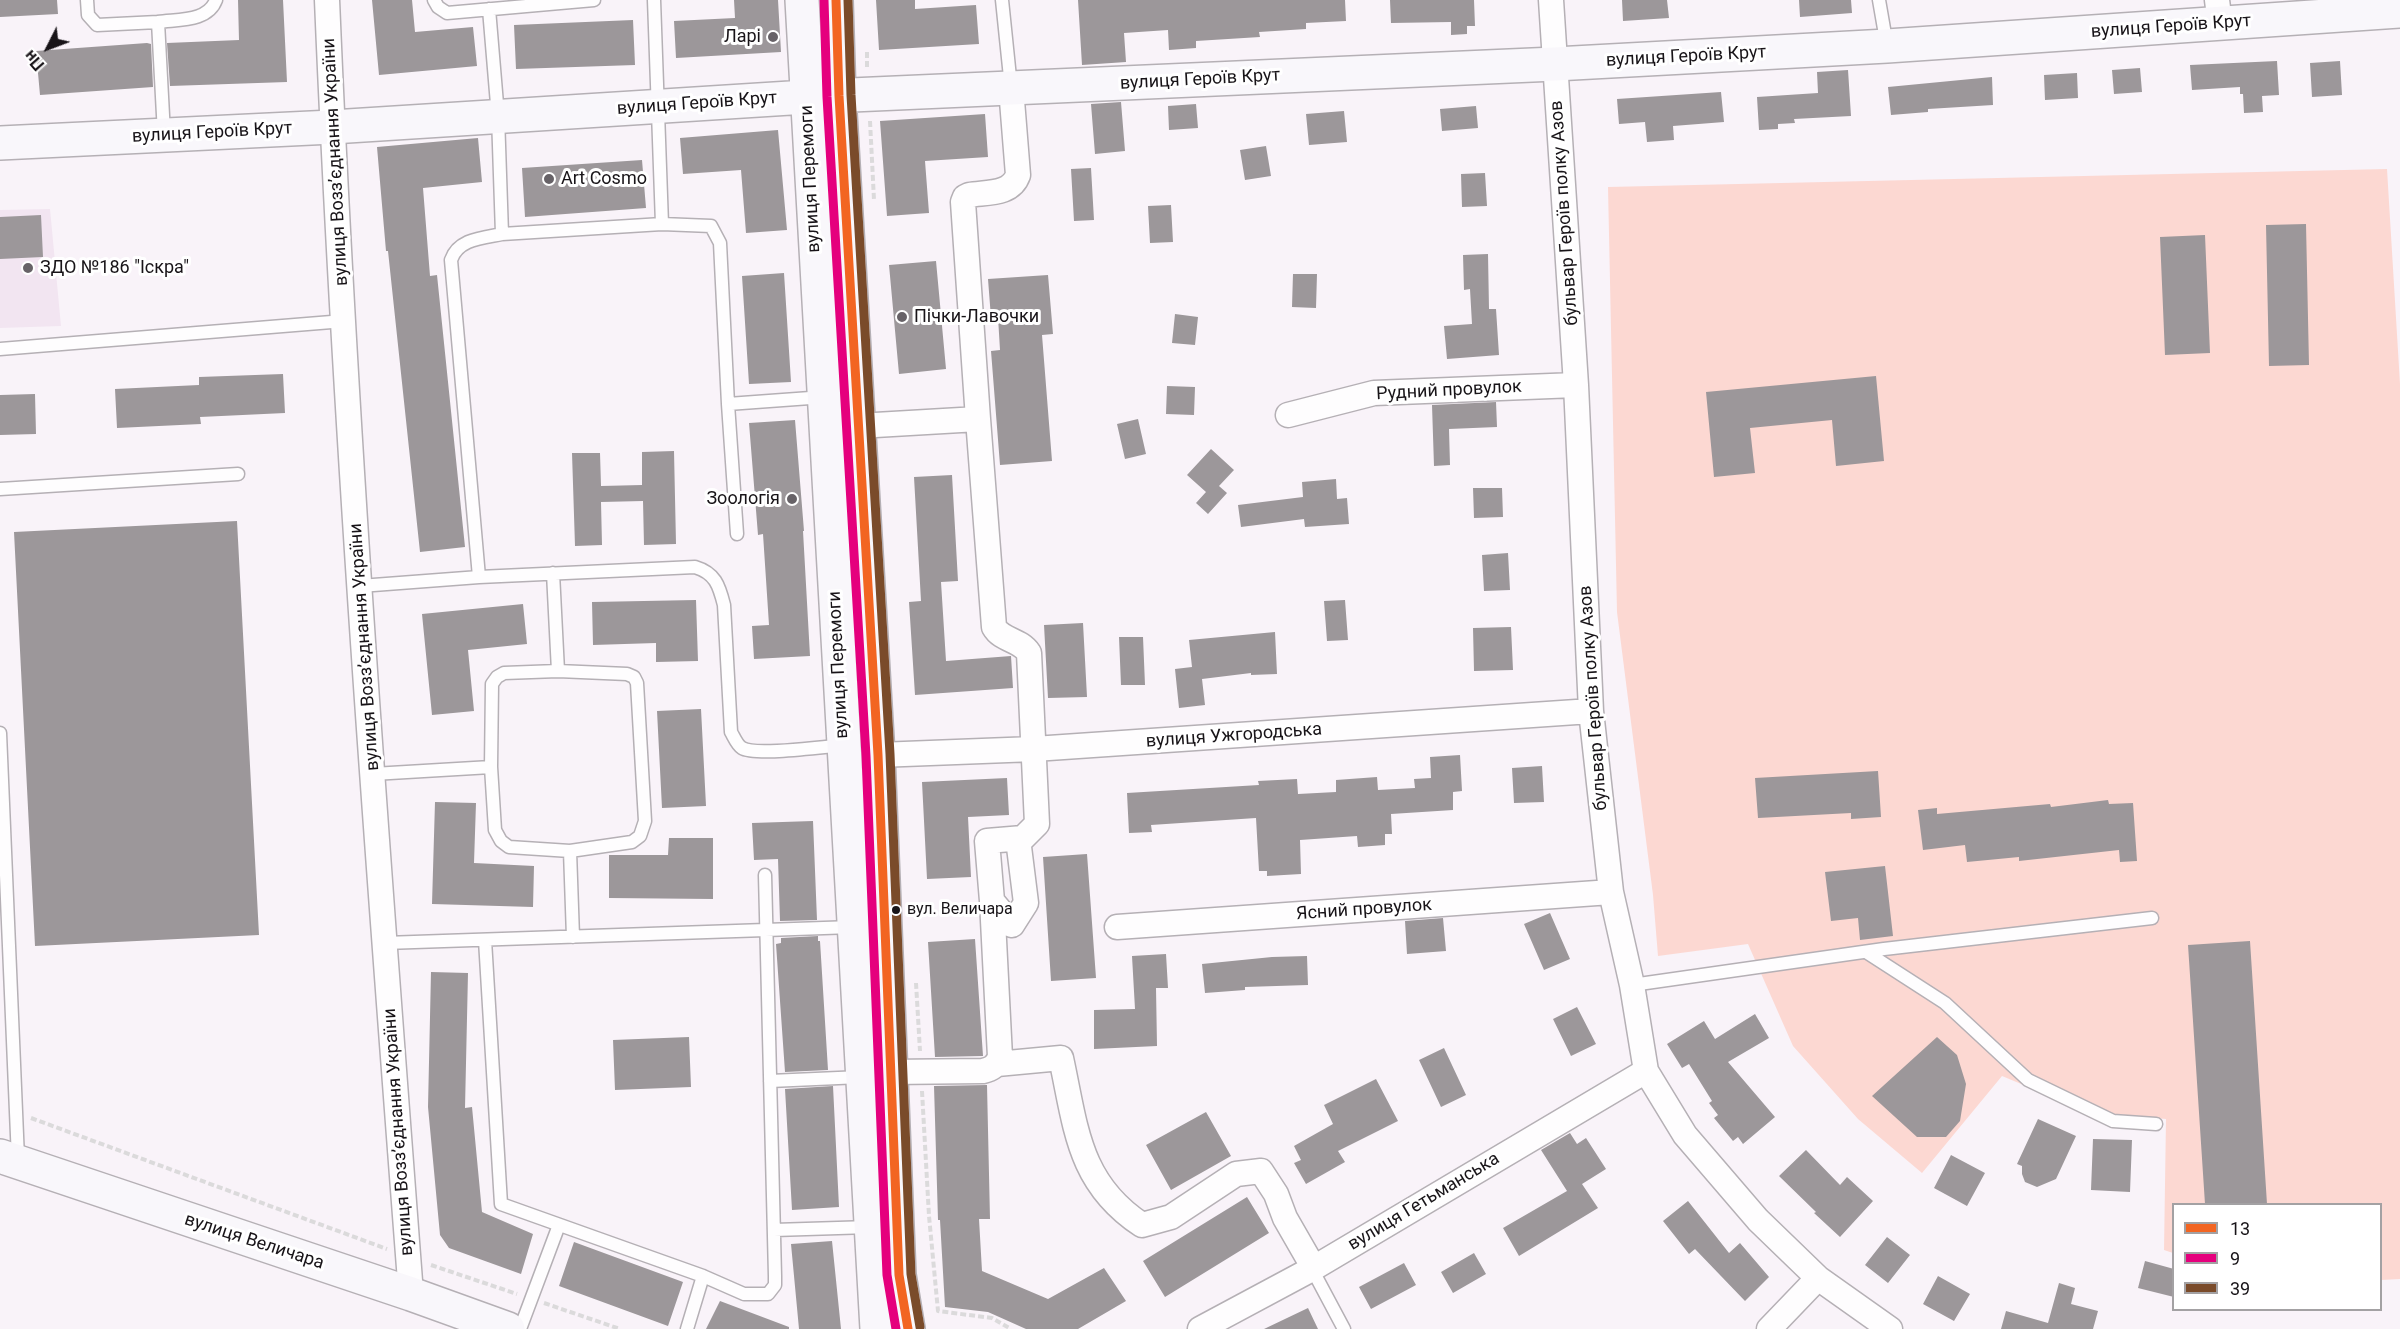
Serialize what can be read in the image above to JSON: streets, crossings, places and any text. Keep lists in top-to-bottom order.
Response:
{
  "streets": {
    "street": [
      "вулиця Героїв Крут",
      "вулиця Воззʼєднання України",
      "вулиця Перемоги",
      "бульвар Героїв полку Азов",
      "Рудний провулок",
      "вулиця Ужгородська",
      "Ясний провулок",
      "вулиця Гетьманська",
      "вулиця Величара"
    ]
  },
  "crossings": [
    ["вулиця Героїв Крут", "вулиця Воззʼєднання України"],
    ["вулиця Героїв Крут", "вулиця Перемоги"],
    ["вулиця Героїв Крут", "бульвар Героїв полку Азов"],
    ["вулиця Воззʼєднання України", "вулиця Величара"],
    ["вулиця Перемоги", "вулиця Ужгородська"],
    ["бульвар Героїв полку Азов", "Рудний провулок"],
    ["бульвар Героїв полку Азов", "вулиця Ужгородська"],
    ["бульвар Героїв полку Азов", "Ясний провулок"],
    ["бульвар Героїв полку Азов", "вулиця Гетьманська"]
  ],
  "places": [
    "Ларі",
    "Art Cosmo",
    "ЗДО №186 \"Іскра\"",
    "Пічки-Лавочки",
    "Зоологія",
    "вул. Величара"
  ],
  "lines": ["transit line 13", "transit line 9", "transit line 39"],
  "legend": ["13", "9", "39"],
  "north": "bottom left"
}
